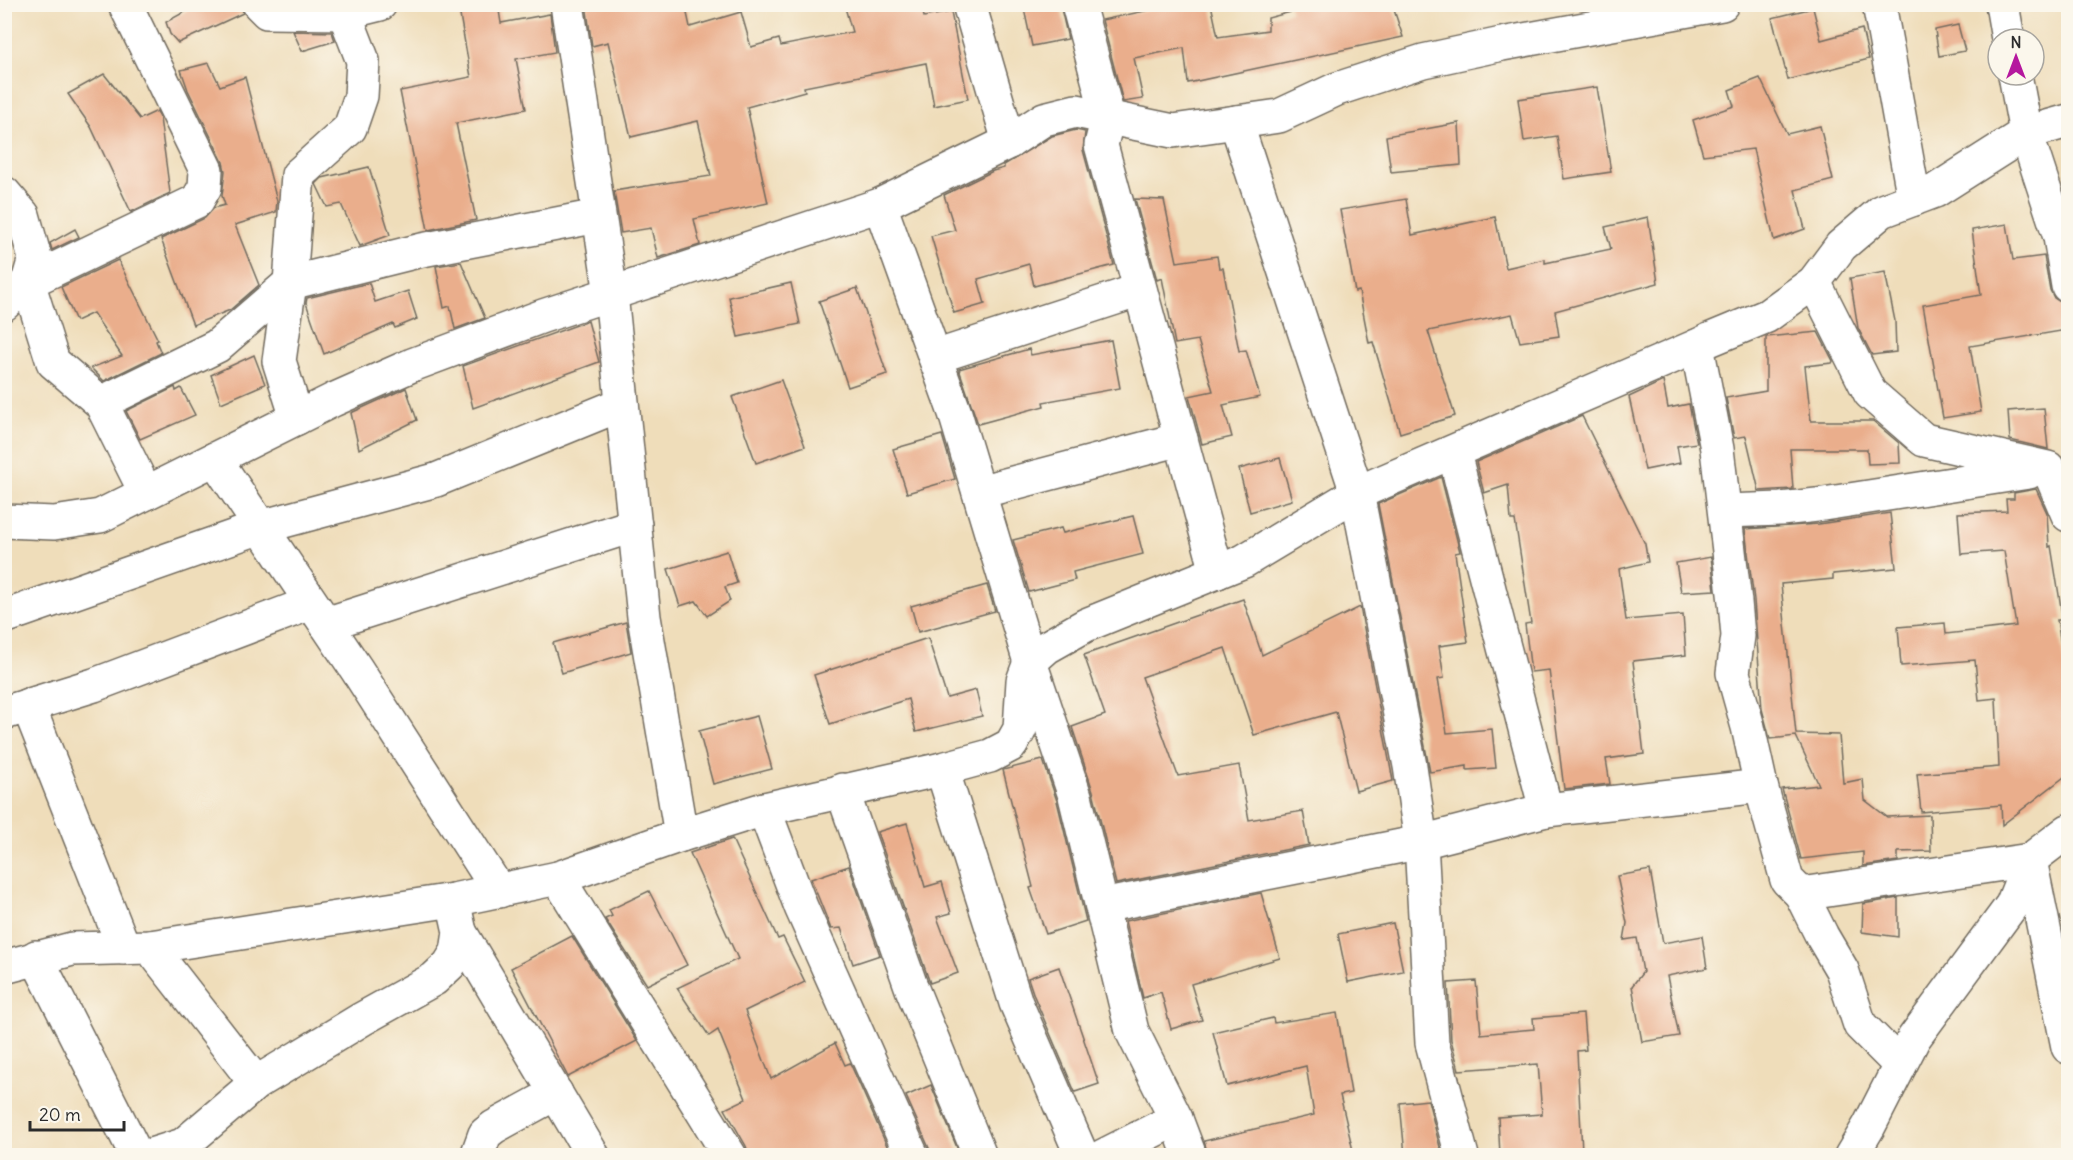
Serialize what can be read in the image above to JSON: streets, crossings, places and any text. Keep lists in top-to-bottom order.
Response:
{
  "scale_bar": "20 m",
  "north": "top"
}
